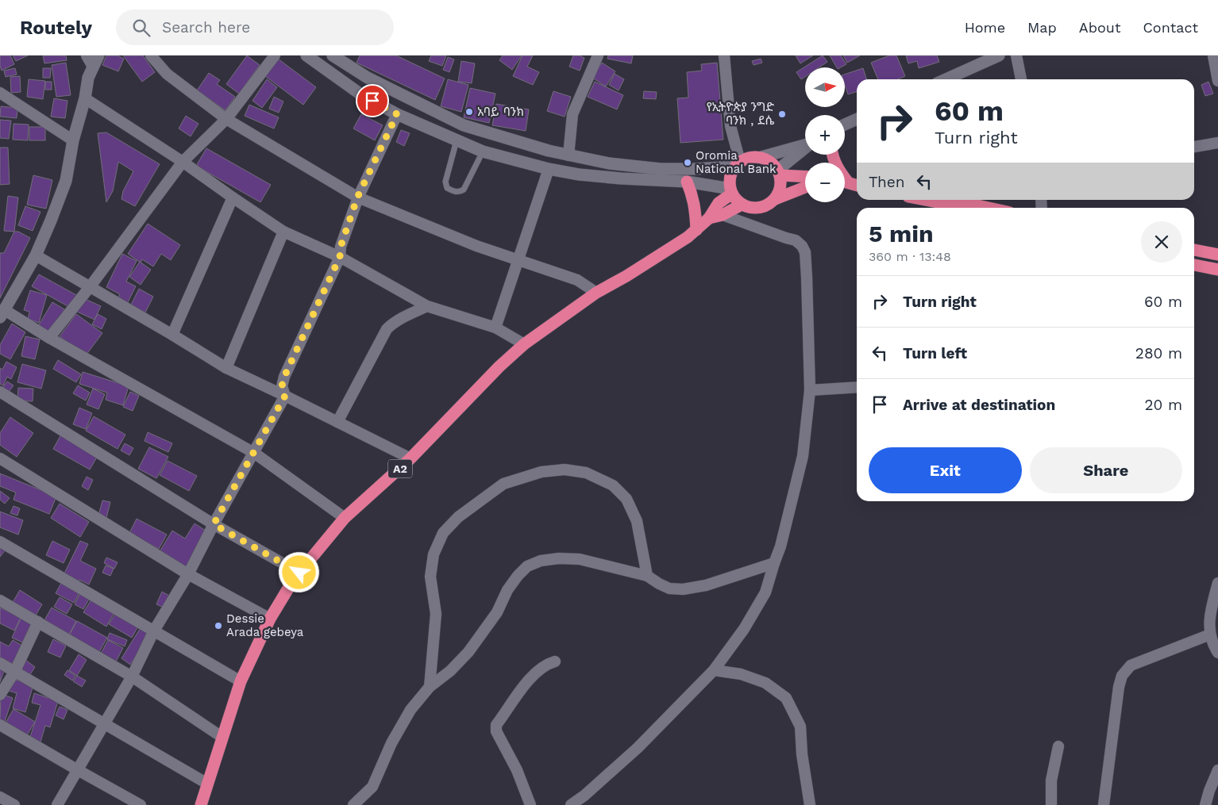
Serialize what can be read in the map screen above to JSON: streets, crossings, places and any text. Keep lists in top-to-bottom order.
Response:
{
  "streets": {
    "highway": ["A2"]
  },
  "places": [
    "አባይ ባንክ",
    "የኢትዮጵያ ንግድ ባንክ , ደሴ",
    "Oromia National Bank",
    "Dessie Arada gebeya"
  ],
  "north": "right",
  "page": {
    "header": "Routely",
    "search": "Search here",
    "nav": [
      "Home",
      "Map",
      "About",
      "Contact"
    ],
    "map_buttons": ["+", "−"],
    "turn": ["60 m", "Turn right"],
    "then": "Then",
    "heading": ["5 min", "360 m · 13:48"],
    "list": [
      {
        "name": "Turn right",
        "value": "60 m"
      },
      {
        "name": "Turn left",
        "value": "280 m"
      },
      {
        "name": "Arrive at destination",
        "value": "20 m"
      }
    ],
    "buttons": ["Exit", "Share"]
  }
}
